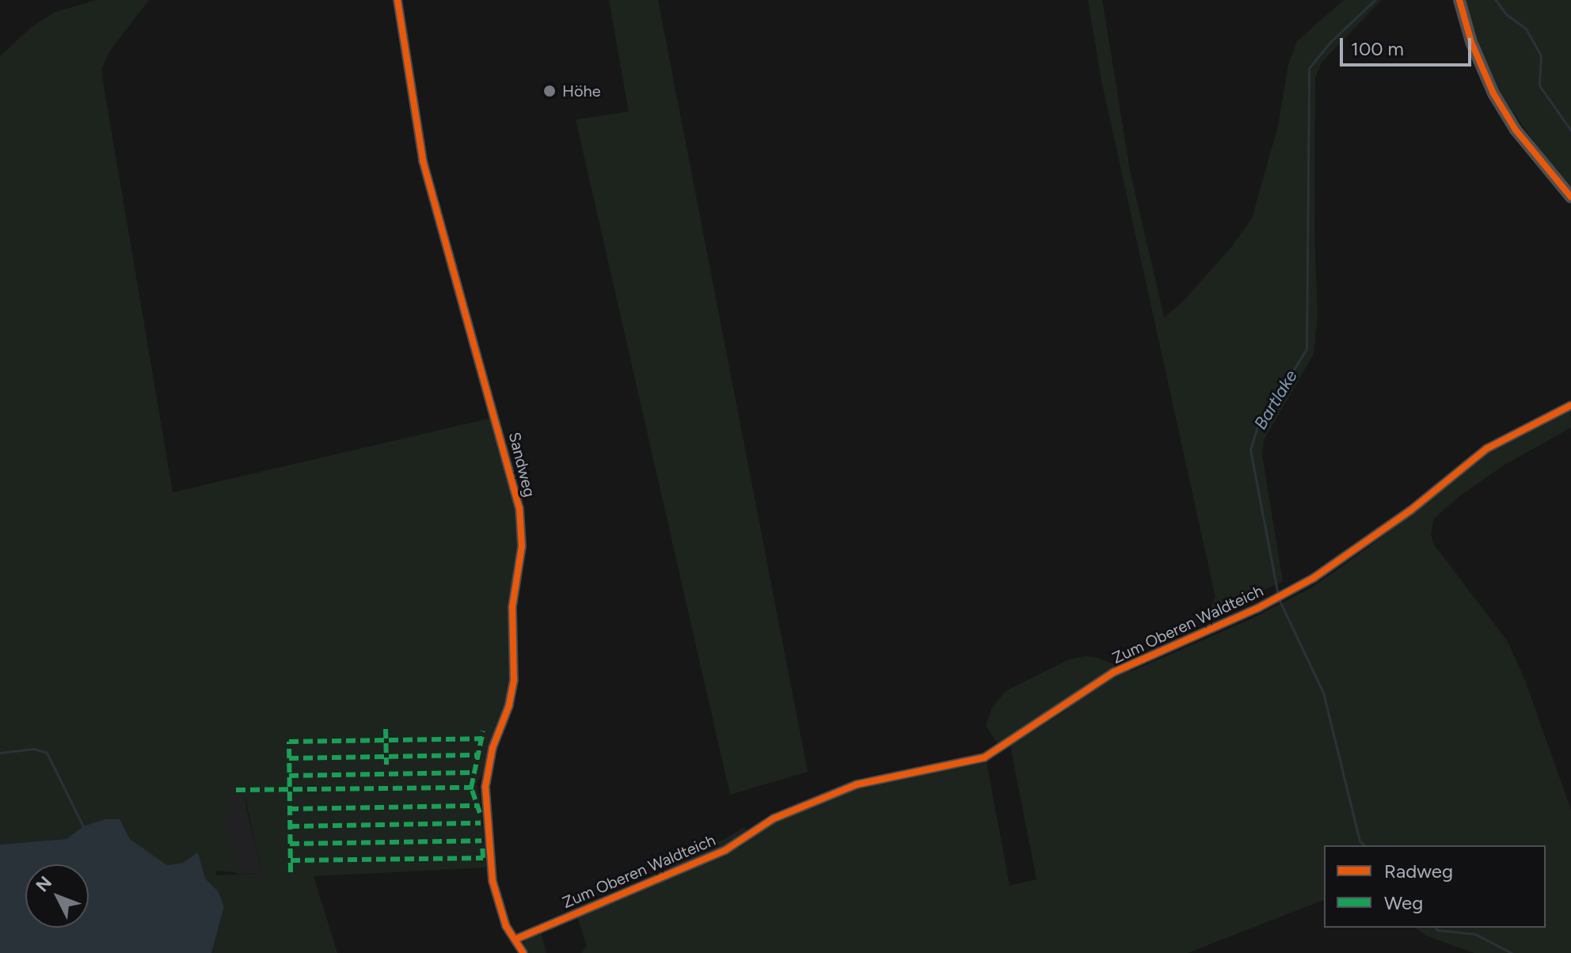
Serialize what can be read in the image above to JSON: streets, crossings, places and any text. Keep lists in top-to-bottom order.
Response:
{
  "streets": {
    "street": ["Sandweg", "Zum Oberen Waldteich"]
  },
  "crossings": [
    ["Sandweg", "Zum Oberen Waldteich"]
  ],
  "water": ["Bartlake"],
  "places": ["Höhe"],
  "legend": ["Radweg", "Weg"],
  "scale_bar": "100 m",
  "north": "top left"
}
